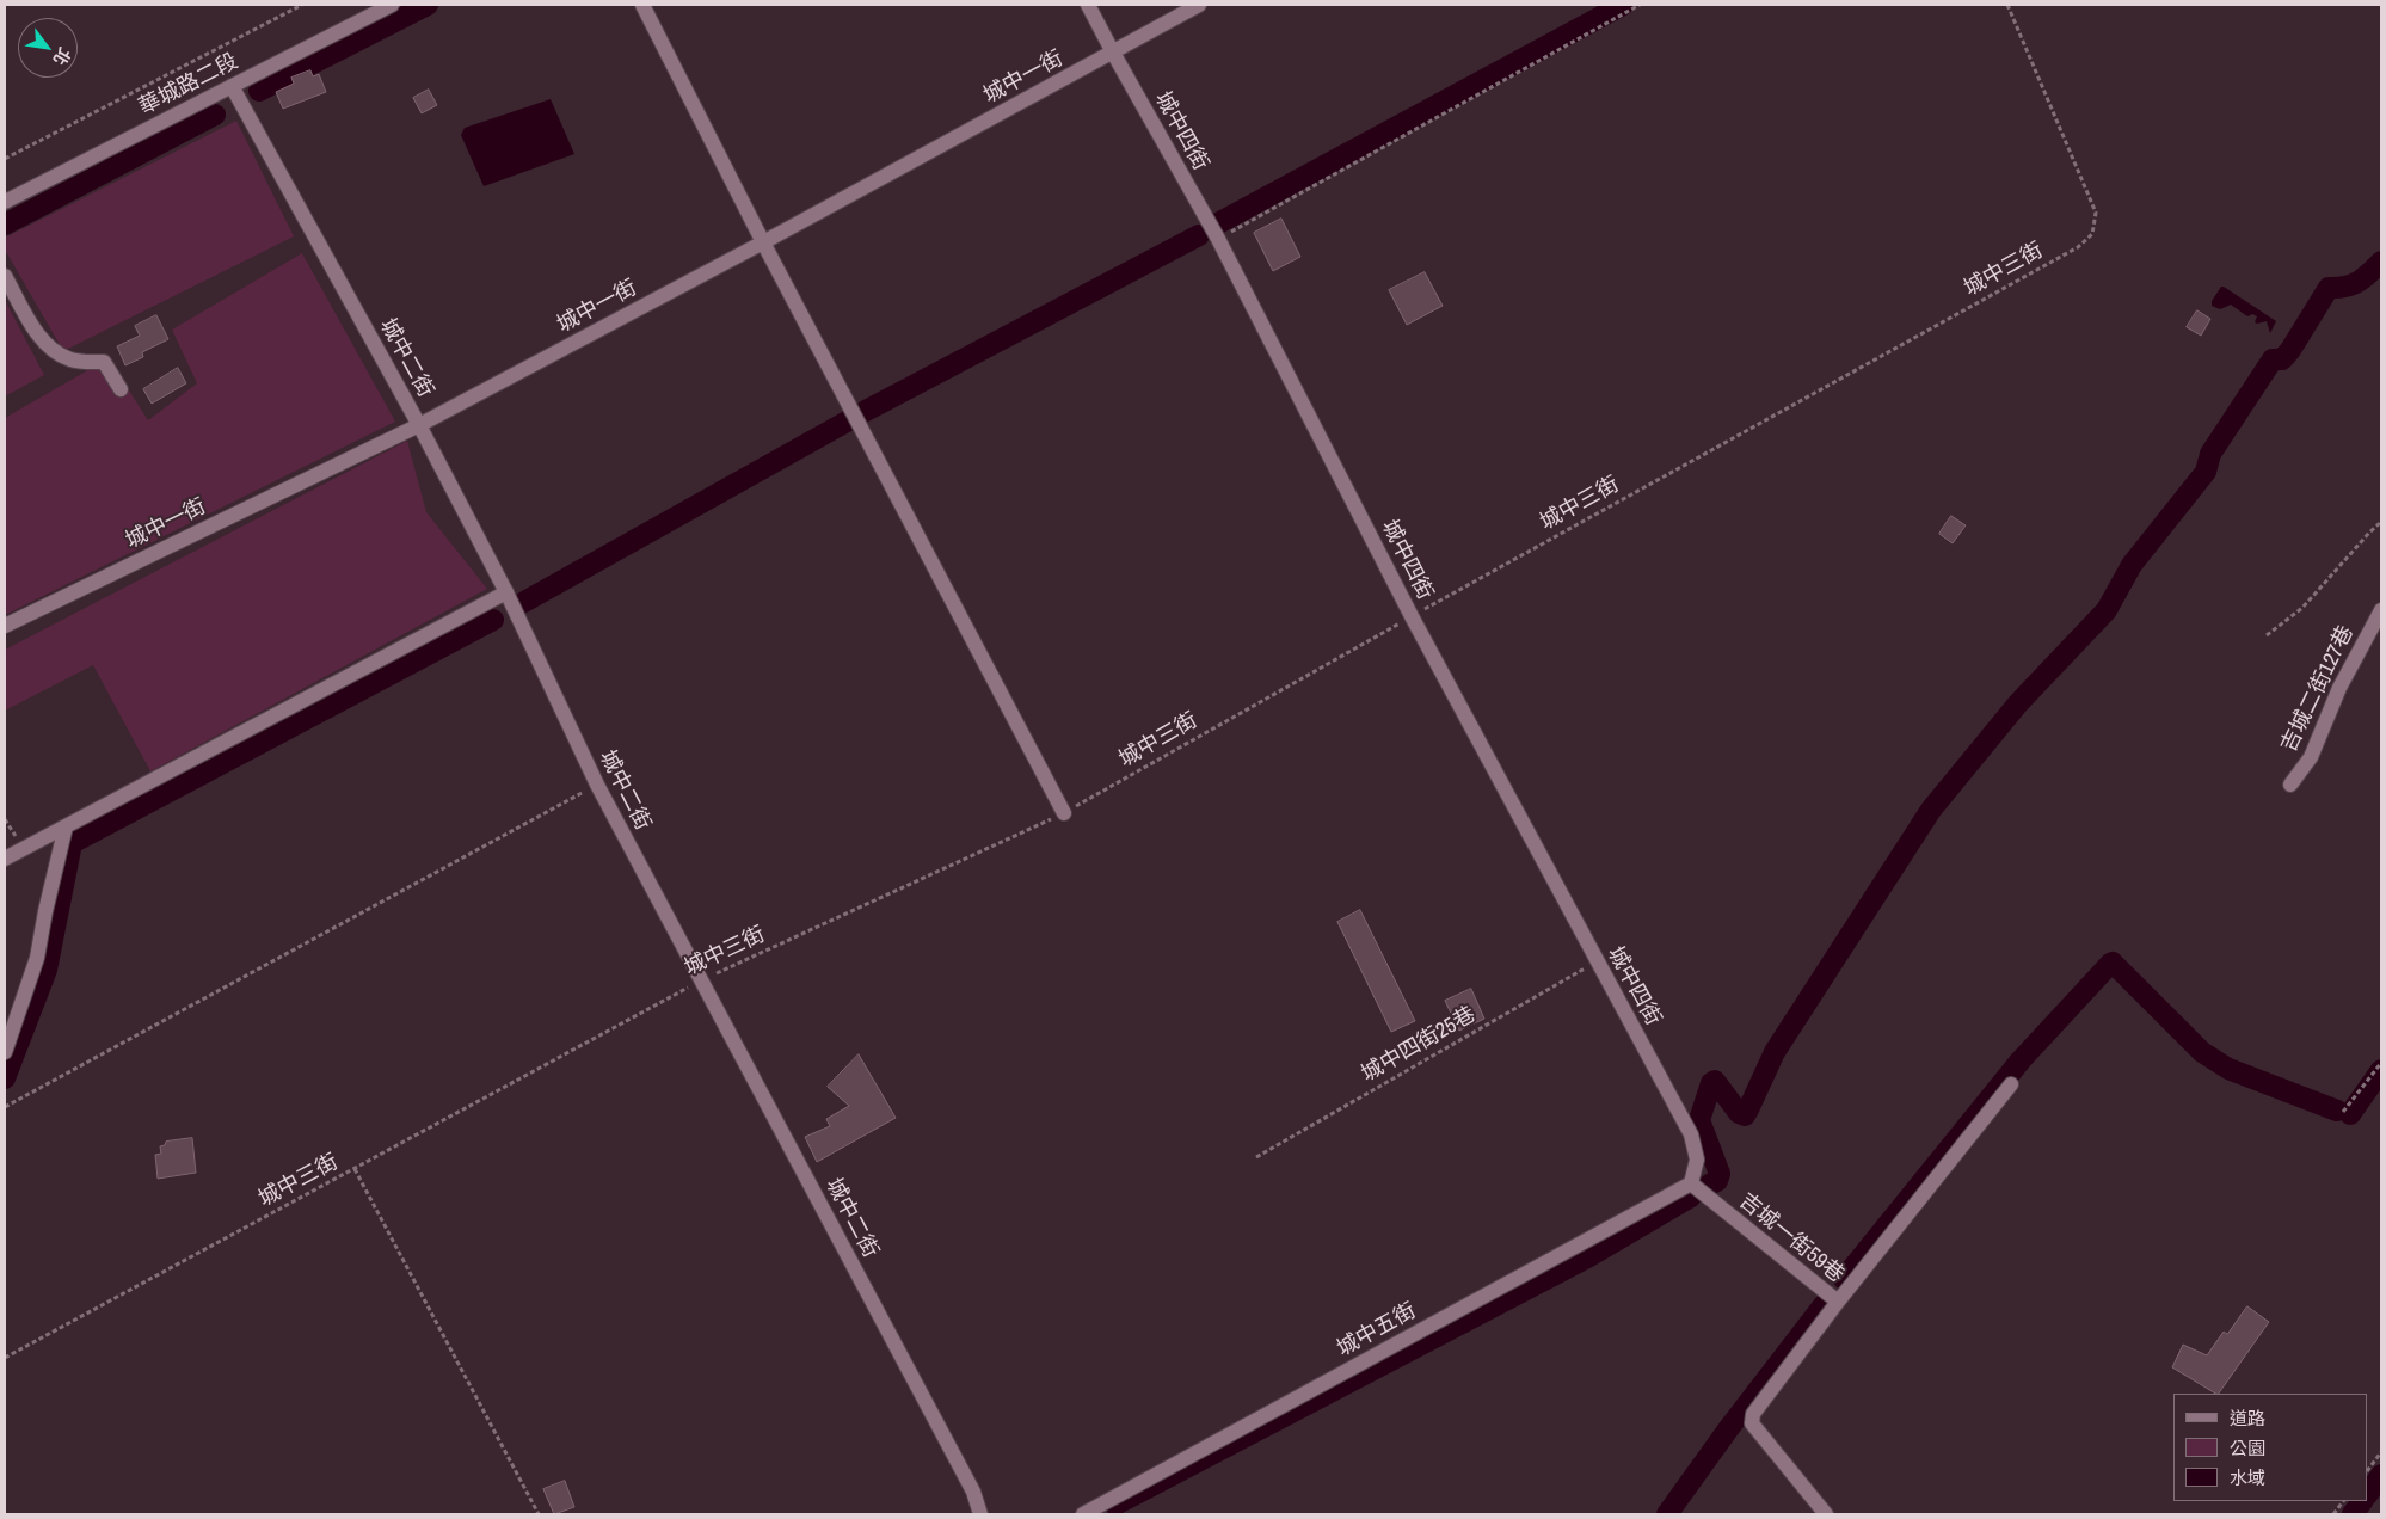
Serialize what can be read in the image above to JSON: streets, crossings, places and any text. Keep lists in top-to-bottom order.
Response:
{
  "streets": {
    "street": [
      "城中一街",
      "華城路二段",
      "城中四街",
      "城中二街",
      "吉城二街127巷",
      "吉城一街59巷",
      "城中五街"
    ],
    "path": ["城中三街", "城中四街25巷"]
  },
  "crossings": [
    ["城中一街", "城中四街"],
    ["城中一街", "城中二街"],
    ["華城路二段", "城中二街"],
    ["城中四街", "城中三街"],
    ["城中四街", "城中四街25巷"],
    ["城中四街", "吉城一街59巷"],
    ["城中四街", "城中五街"],
    ["城中三街", "城中二街"],
    ["吉城一街59巷", "城中五街"]
  ],
  "legend": ["道路", "公園", "水域"],
  "north": "bottom right"
}
